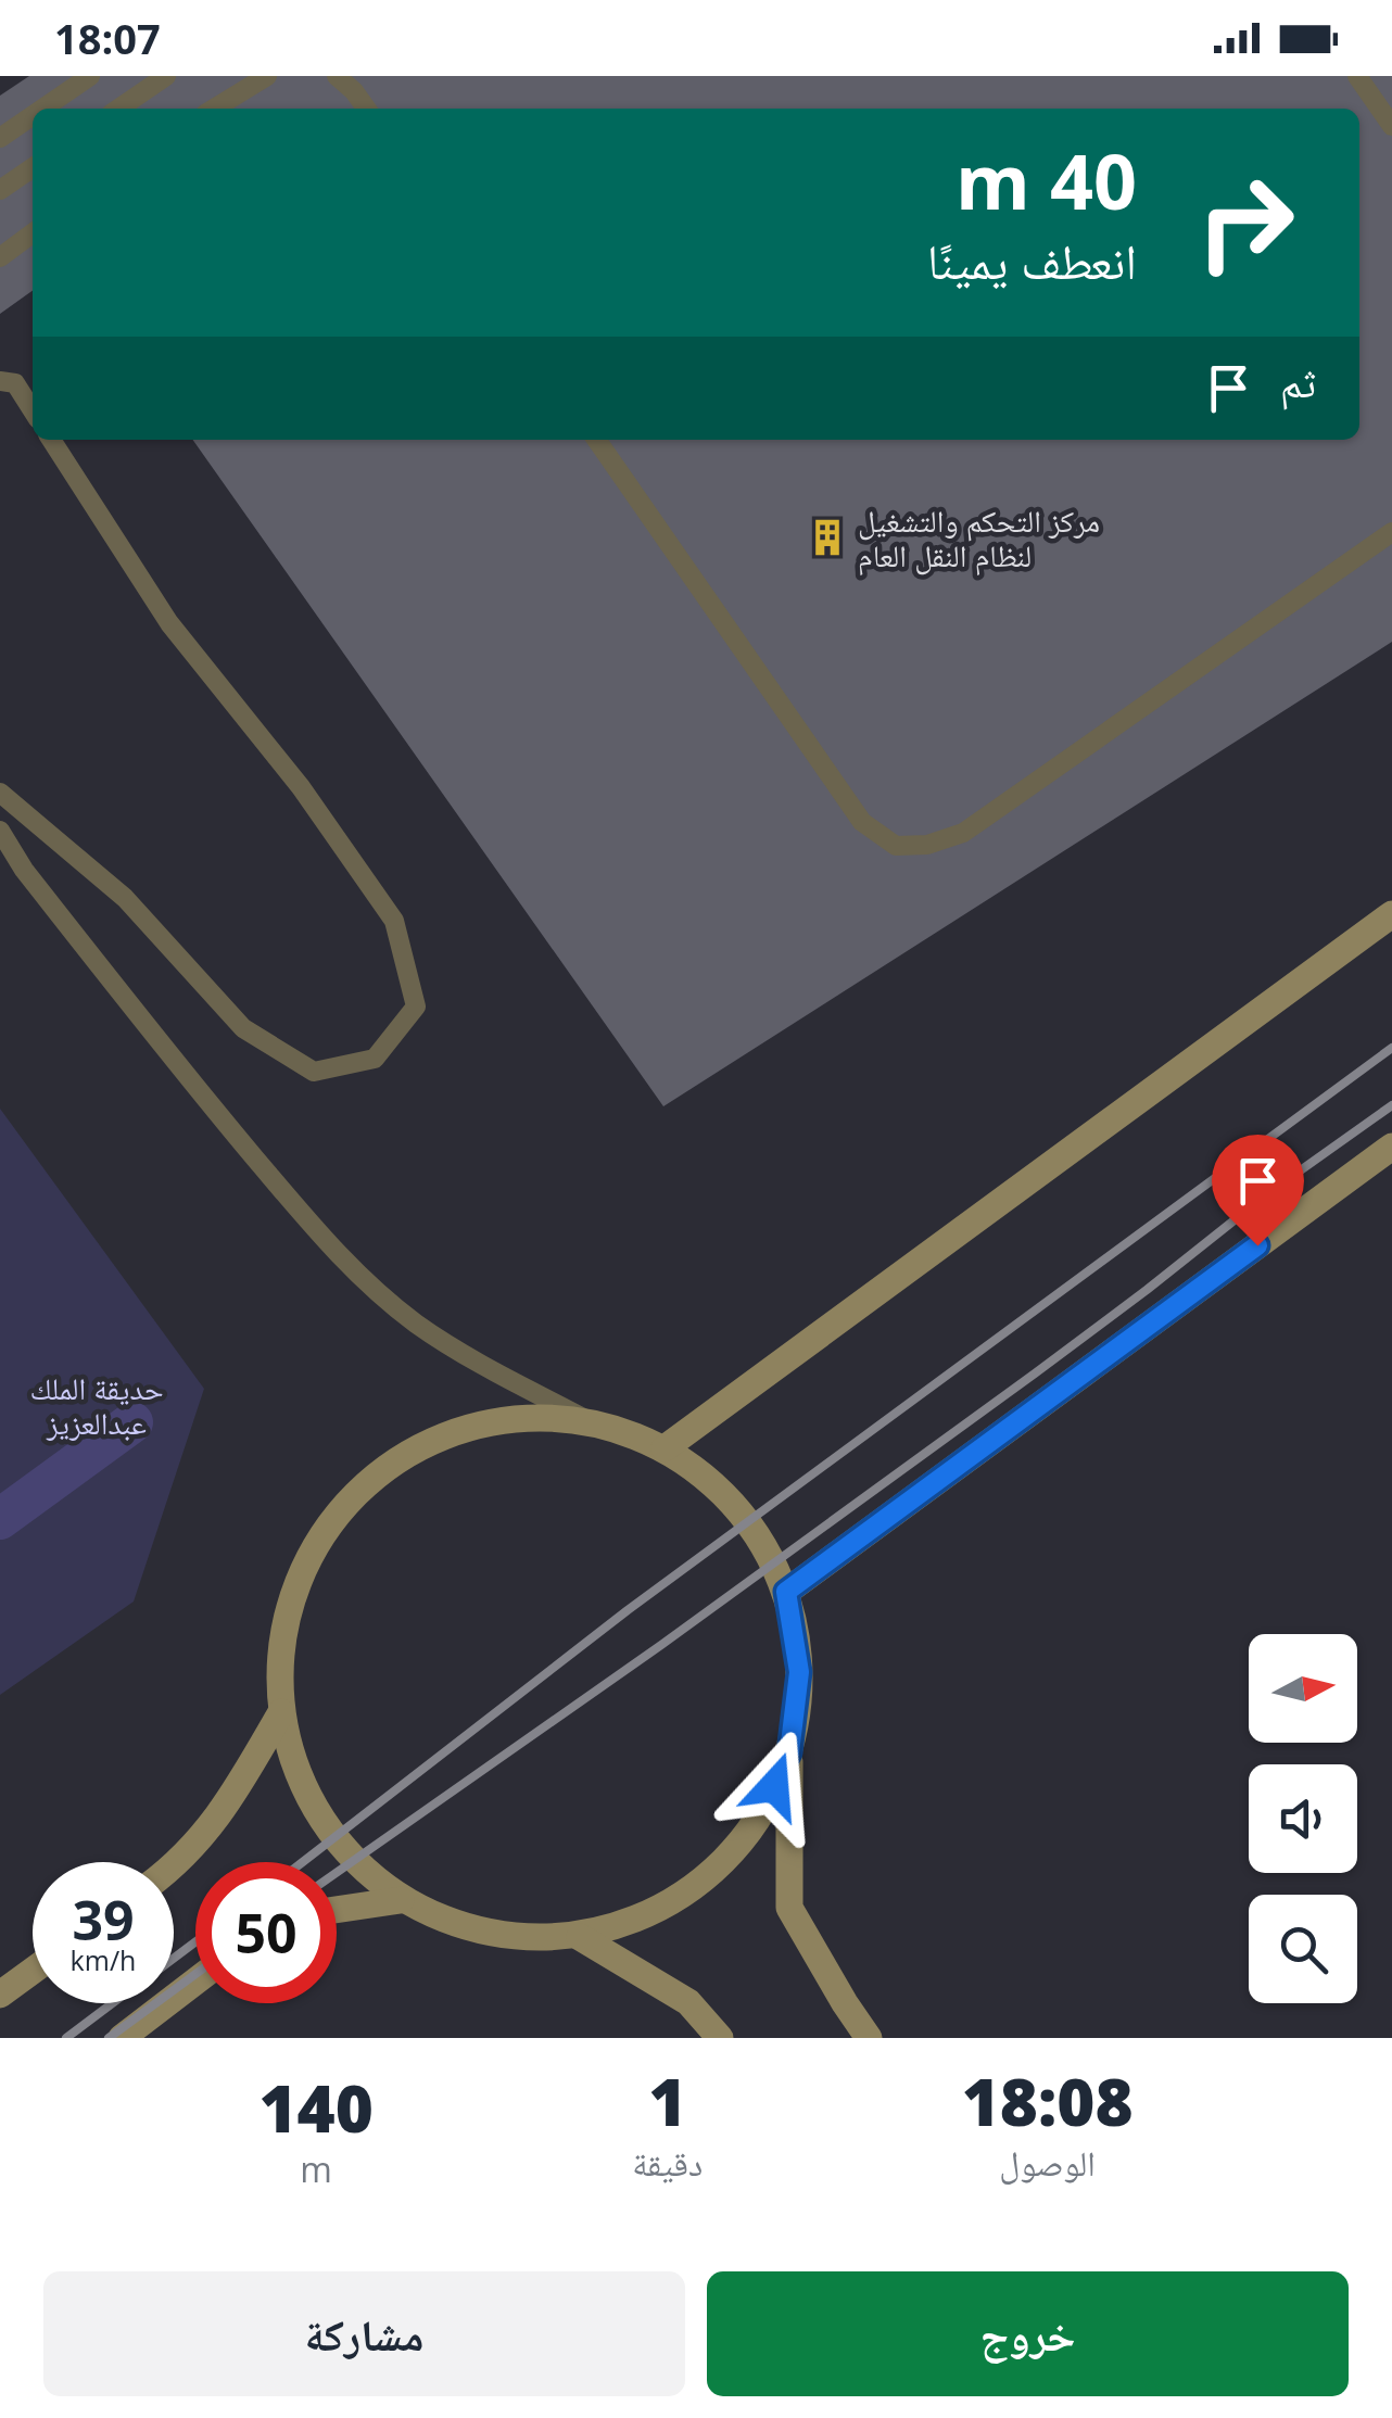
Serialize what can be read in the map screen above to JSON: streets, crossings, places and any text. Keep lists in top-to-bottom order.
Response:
{
  "parks": ["حديقة الملك عبدالعزيز"],
  "places": {
    "building": ["مركز التحكم والتشغيل لنظام النقل العام"]
  },
  "north": "right",
  "page": {
    "status": "18:07",
    "turn": ["40 m", "انعطف يمينًا"],
    "then": "ثم",
    "speed": "39 km/h",
    "limit": "50",
    "eta": [
      "18:08",
      "الوصول",
      "1",
      "دقيقة",
      "140",
      "m"
    ],
    "buttons": ["خروج", "مشاركة"]
  }
}
